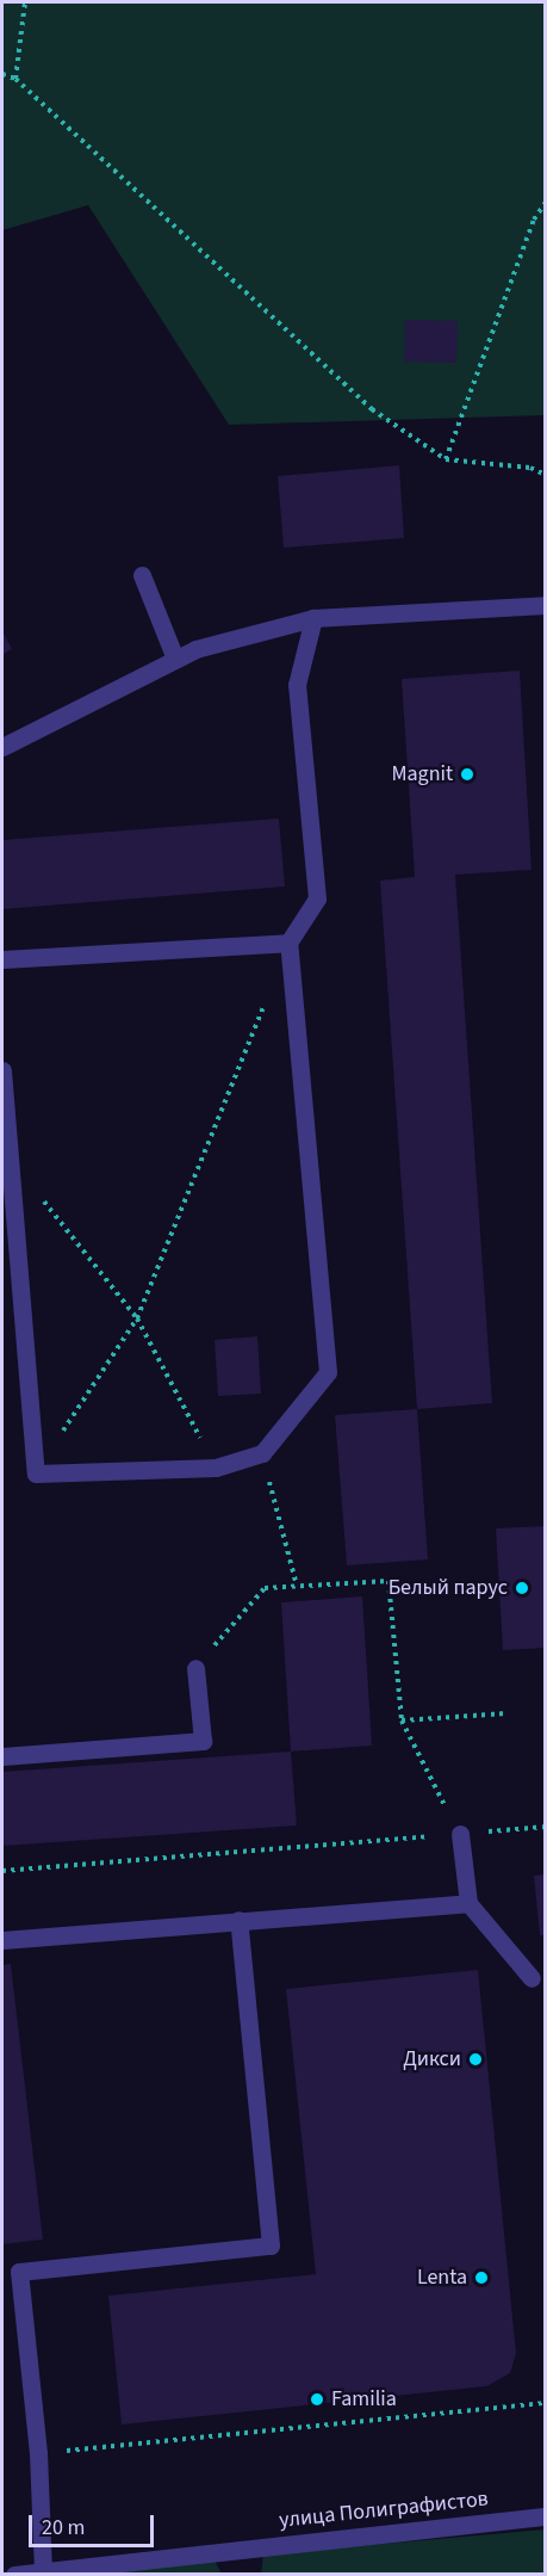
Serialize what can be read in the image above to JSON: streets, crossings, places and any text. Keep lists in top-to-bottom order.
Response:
{
  "streets": {
    "street": ["улица Полиграфистов"]
  },
  "places": [
    "Magnit",
    "Белый парус",
    "Дикси",
    "Lenta",
    "Familia"
  ],
  "scale_bar": "20 m"
}
